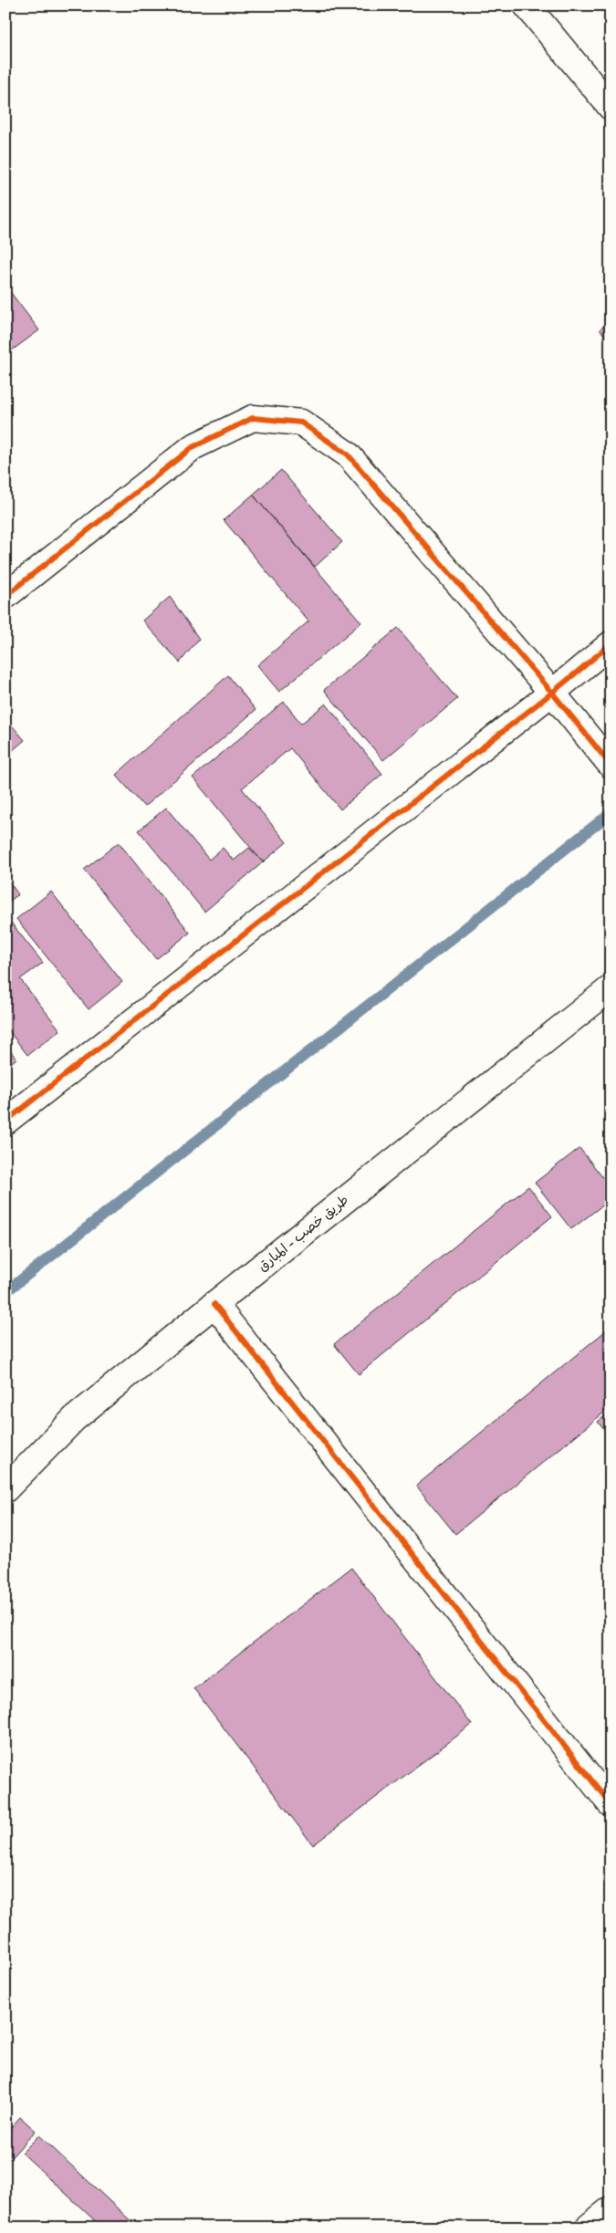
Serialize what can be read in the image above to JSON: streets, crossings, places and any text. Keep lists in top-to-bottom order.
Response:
{
  "streets": {
    "street": ["طريق خصب - المبارق"]
  }
}
